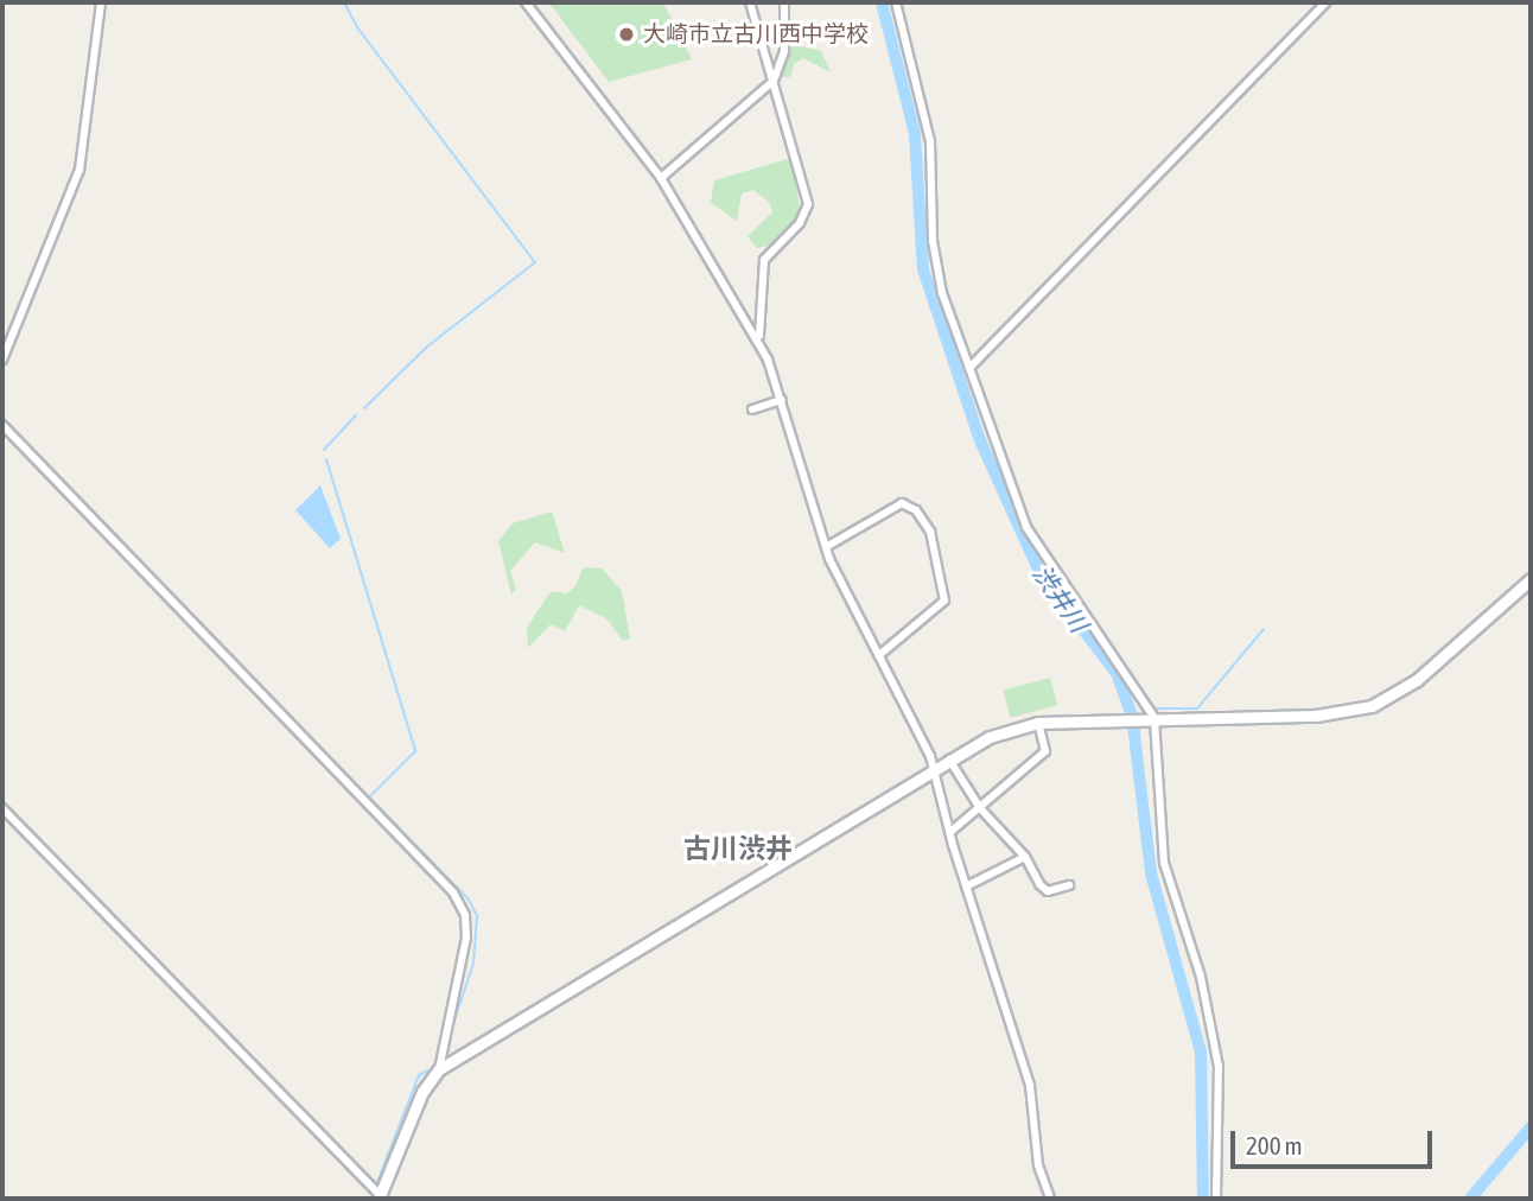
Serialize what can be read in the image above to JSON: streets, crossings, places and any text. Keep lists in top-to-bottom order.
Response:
{
  "districts": ["古川渋井"],
  "water": ["渋井川"],
  "places": ["大崎市立古川西中学校"],
  "scale_bar": "200 m"
}
